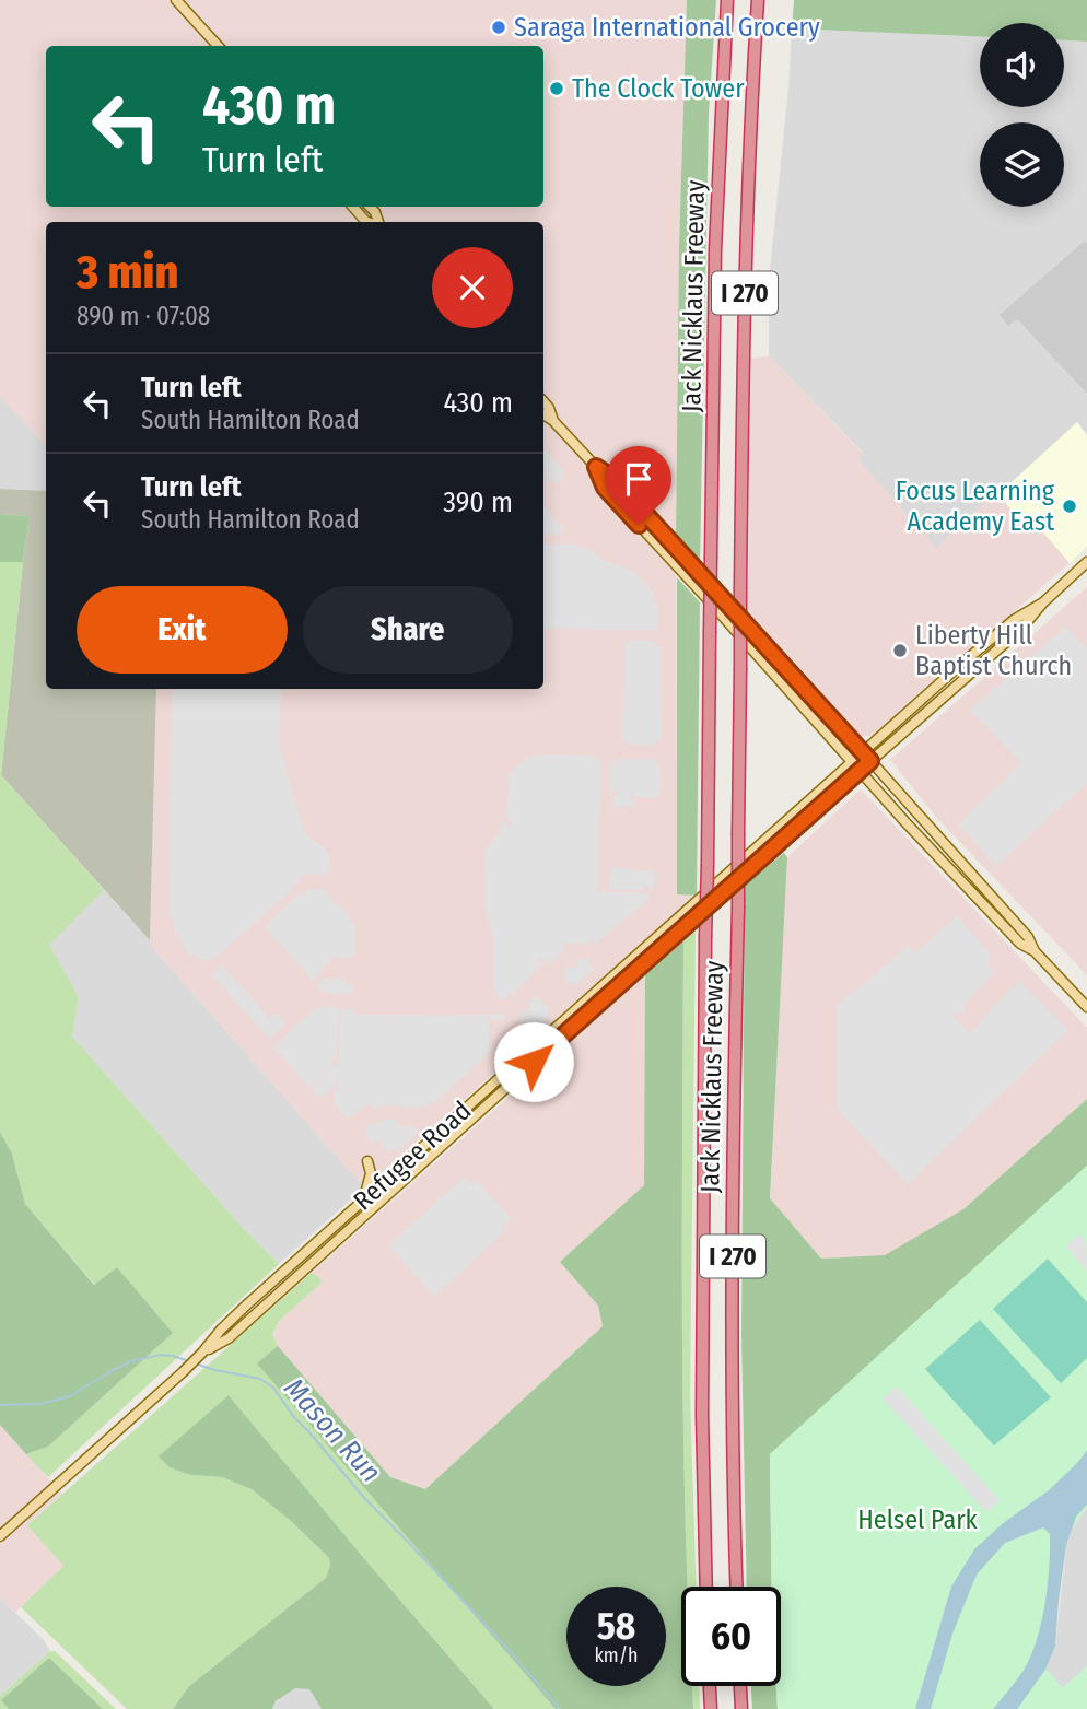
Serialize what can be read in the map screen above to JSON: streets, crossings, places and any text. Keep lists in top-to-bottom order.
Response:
{
  "streets": {
    "highway": ["I 270", "Jack Nicklaus Freeway"],
    "main road": ["Refugee Road"]
  },
  "water": ["Mason Run"],
  "parks": ["Helsel Park"],
  "places": [
    "Saraga International Grocery",
    "The Clock Tower",
    "Focus Learning Academy East",
    "Liberty Hill Baptist Church"
  ],
  "page": {
    "turn": ["430 m", "Turn left"],
    "heading": ["3 min", "890 m · 07:08"],
    "list": [
      {
        "name": "Turn left",
        "note": "South Hamilton Road",
        "value": "430 m"
      },
      {
        "name": "Turn left",
        "note": "South Hamilton Road",
        "value": "390 m"
      }
    ],
    "buttons": ["Exit", "Share"],
    "speed": "58 km/h",
    "limit": "60"
  }
}
